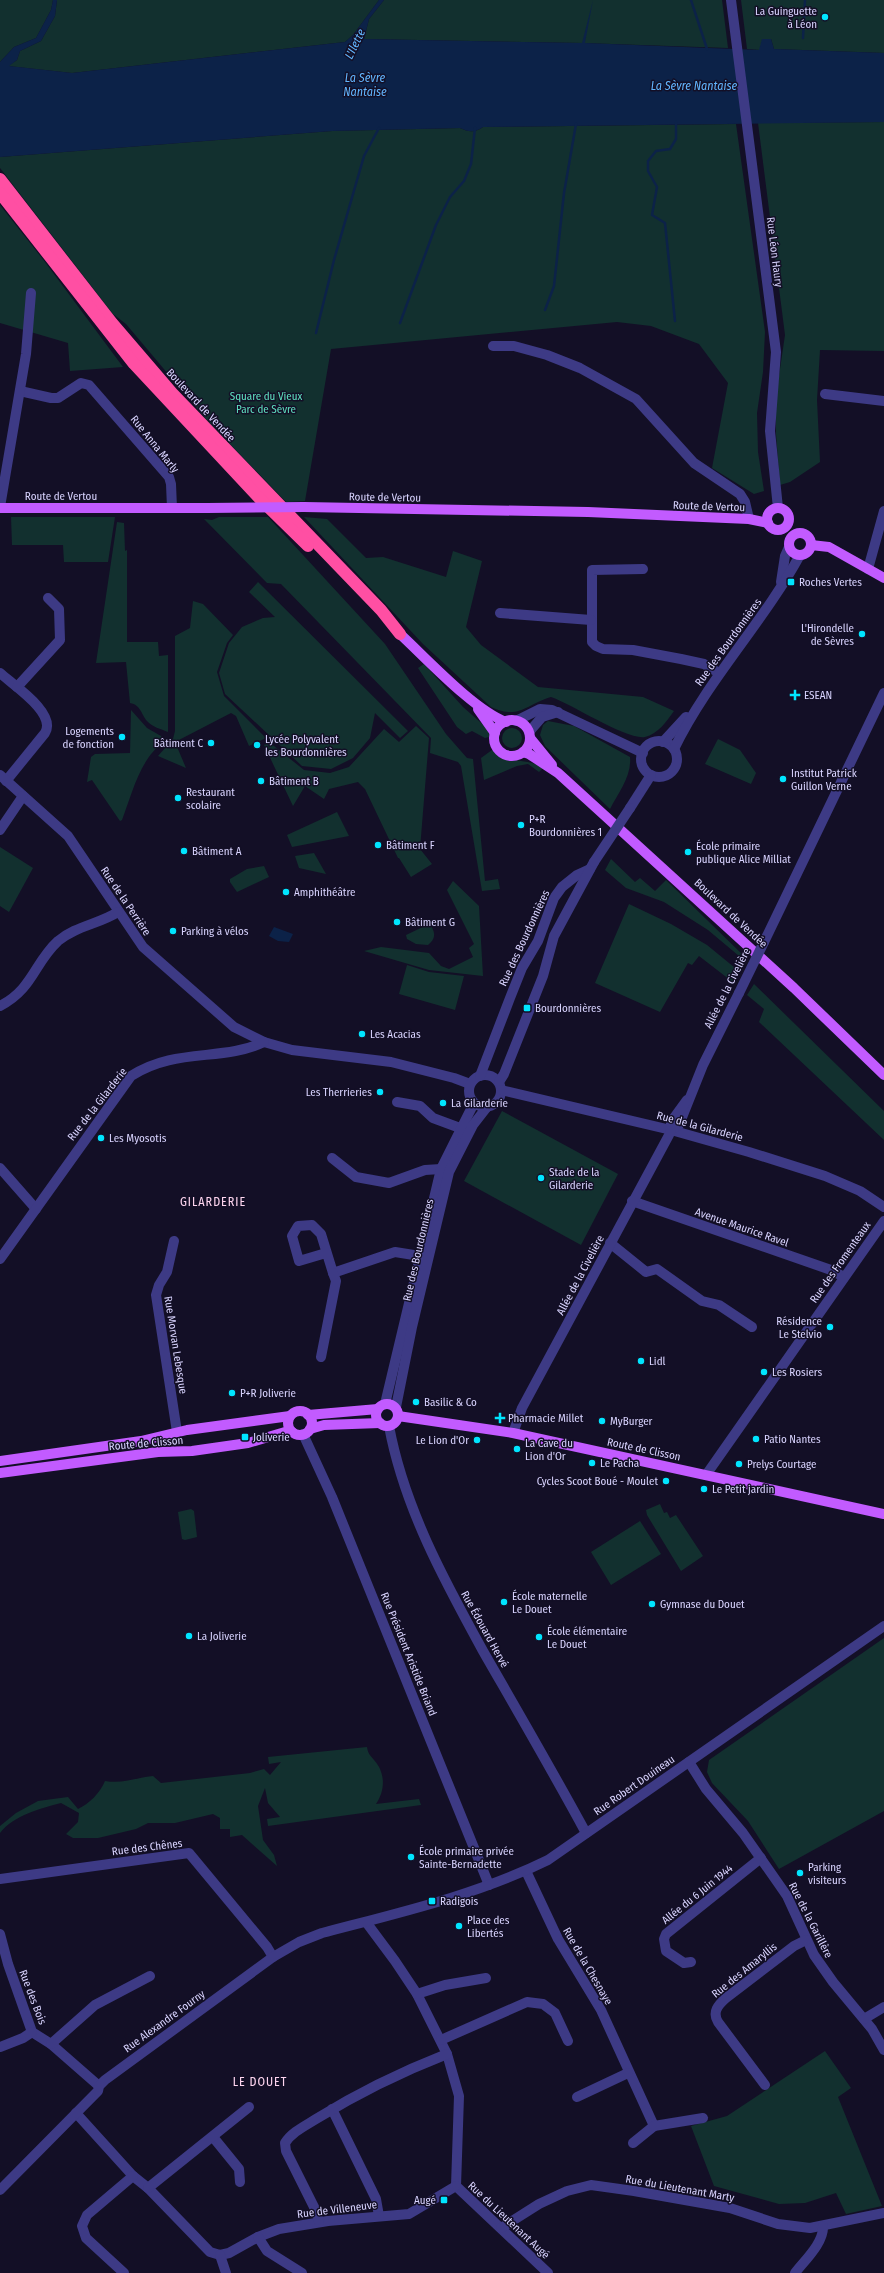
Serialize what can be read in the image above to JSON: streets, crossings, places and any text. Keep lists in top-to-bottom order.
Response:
{
  "streets": {
    "highway": ["Boulevard de Vendée"],
    "main road": ["Route de Vertou", "Route de Clisson"],
    "street": [
      "Rue Léon Haury",
      "Rue Anna Marly",
      "Rue des Bourdonnières",
      "Rue de la Perrière",
      "Allée de la Civelière",
      "Rue de la Gilarderie",
      "Avenue Maurice Ravel",
      "Rue des Fromenteaux",
      "Rue Morvan Lebesque",
      "Rue Édouard Hervé",
      "Rue Président Aristide Briand",
      "Rue Robert Douineau",
      "Rue des Chênes",
      "Allée du 6 Juin 1944",
      "Rue de la Garillère",
      "Rue de la Chesnaye",
      "Rue des Amaryllis",
      "Rue des Bois",
      "Rue Alexandre Fourny",
      "Rue du Lieutenant Marty",
      "Rue de Villeneuve",
      "Rue du Lieutenant Augé"
    ]
  },
  "crossings": [
    ["Rue Léon Haury", "Route de Vertou"],
    ["Rue Anna Marly", "Route de Vertou"],
    ["Rue des Bourdonnières", "Rue de la Gilarderie"],
    ["Rue des Bourdonnières", "Route de Clisson"],
    ["Rue de la Perrière", "Rue de la Gilarderie"],
    ["Allée de la Civelière", "Rue de la Gilarderie"],
    ["Allée de la Civelière", "Avenue Maurice Ravel"],
    ["Allée de la Civelière", "Route de Clisson"],
    ["Avenue Maurice Ravel", "Rue des Fromenteaux"],
    ["Rue des Fromenteaux", "Route de Clisson"],
    ["Rue Morvan Lebesque", "Route de Clisson"],
    ["Route de Clisson", "Rue Président Aristide Briand"],
    ["Rue Édouard Hervé", "Rue Robert Douineau"],
    ["Rue Président Aristide Briand", "Rue Robert Douineau"],
    ["Rue Robert Douineau", "Rue de la Garillère"],
    ["Rue Robert Douineau", "Rue de la Chesnaye"],
    ["Rue Robert Douineau", "Rue Alexandre Fourny"],
    ["Rue Robert Douineau", "Rue du Lieutenant Augé"],
    ["Rue des Chênes", "Rue Alexandre Fourny"],
    ["Allée du 6 Juin 1944", "Rue de la Garillère"],
    ["Rue de la Garillère", "Rue des Amaryllis"],
    ["Rue des Bois", "Rue Alexandre Fourny"],
    ["Rue Alexandre Fourny", "Rue du Lieutenant Augé"],
    ["Rue du Lieutenant Marty", "Rue du Lieutenant Augé"],
    ["Rue de Villeneuve", "Rue du Lieutenant Augé"]
  ],
  "districts": ["GILARDERIE", "LE DOUET"],
  "water": ["L'Ilette", "La Sèvre Nantaise"],
  "parks": ["Square du Vieux Parc de Sèvre"],
  "places": {
    "other": [
      "La Guinguette à Léon",
      "L'Hirondelle de Sèvres",
      "Logements de fonction",
      "Bâtiment C",
      "Lycée Polyvalent les Bourdonnières",
      "Institut Patrick Guillon Verne",
      "Bâtiment B",
      "Restaurant scolaire",
      "P+R Bourdonnières 1",
      "Bâtiment F",
      "Bâtiment A",
      "École primaire publique Alice Milliat",
      "Amphithéâtre",
      "Bâtiment G",
      "Parking à vélos",
      "Les Acacias",
      "Les Therrieries",
      "La Gilarderie",
      "Les Myosotis",
      "Stade de la Gilarderie",
      "Résidence Le Stelvio",
      "Lidl",
      "Les Rosiers",
      "P+R Joliverie",
      "Basilic & Co",
      "MyBurger",
      "Patio Nantes",
      "Le Lion d'Or",
      "La Cave du Lion d'Or",
      "Le Pacha",
      "Prelys Courtage",
      "Cycles Scoot Boué - Moulet",
      "Le Petit jardin",
      "École maternelle Le Douet",
      "Gymnase du Douet",
      "La Joliverie",
      "École élémentaire Le Douet",
      "École primaire privée Sainte-Bernadette",
      "Parking visiteurs",
      "Place des Libertés"
    ],
    "transit": [
      "Roches Vertes",
      "Bourdonnières",
      "Joliverie",
      "Radigois",
      "Augé"
    ],
    "health": ["ESEAN", "Pharmacie Millet"]
  }
}
